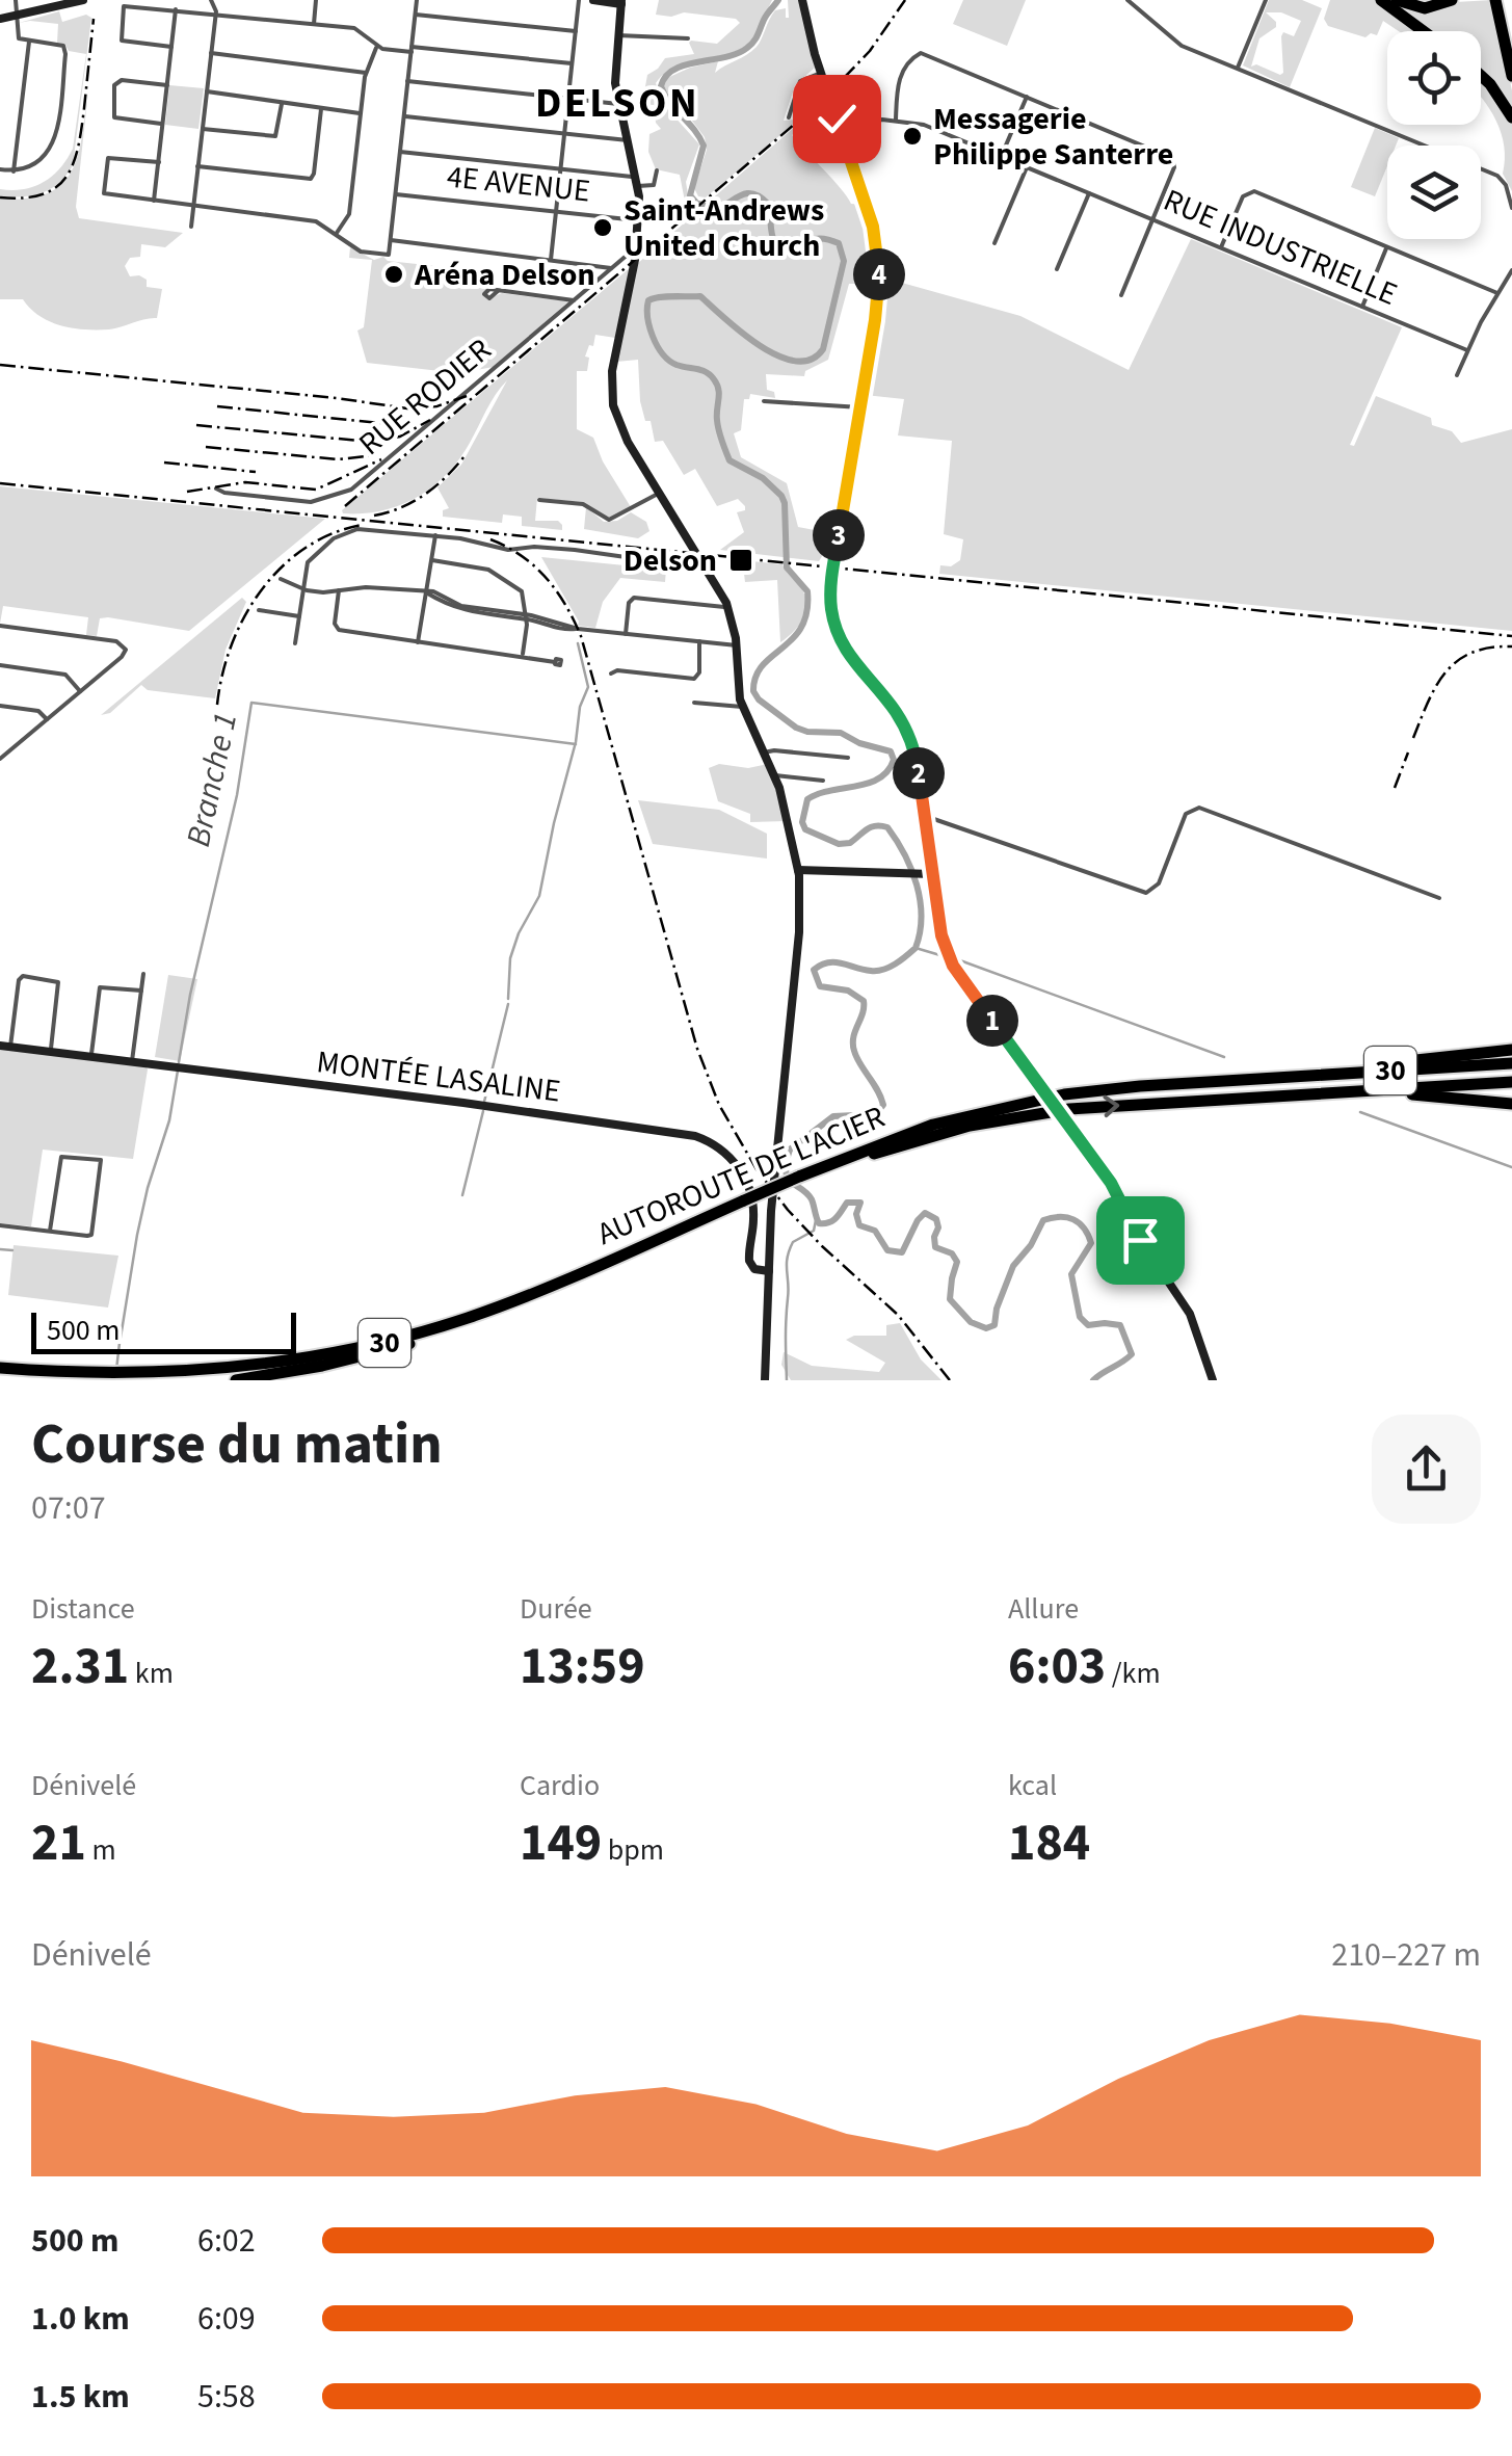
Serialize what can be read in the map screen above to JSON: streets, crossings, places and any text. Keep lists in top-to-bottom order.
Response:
{
  "streets": {
    "highway": ["30", "AUTOROUTE DE L'ACIER"],
    "street": [
      "4E AVENUE",
      "RUE INDUSTRIELLE",
      "RUE RODIER",
      "MONTÉE LASALINE"
    ]
  },
  "districts": ["DELSON"],
  "water": ["Branche 1"],
  "places": {
    "other": ["Messagerie Philippe Santerre", "Saint-Andrews United Church", "Aréna Delson"],
    "transit": ["Delson"]
  },
  "scale_bar": "500 m",
  "page": {
    "pins": [
      "4",
      "3",
      "2",
      "1"
    ],
    "scale": "500 m",
    "heading": ["Course du matin", "07:07"],
    "stats": [
      ["Distance", "2.31 km"],
      ["Durée", "13:59"],
      ["Allure", "6:03 /km"],
      ["Dénivelé", "21 m"],
      ["Cardio", "149 bpm"],
      ["kcal", "184"]
    ],
    "chart": ["Dénivelé", "210–227 m"],
    "list": [
      {
        "name": "500 m",
        "note": "6:02"
      },
      {
        "name": "1.0 km",
        "note": "6:09"
      },
      {
        "name": "1.5 km",
        "note": "5:58"
      }
    ]
  }
}
